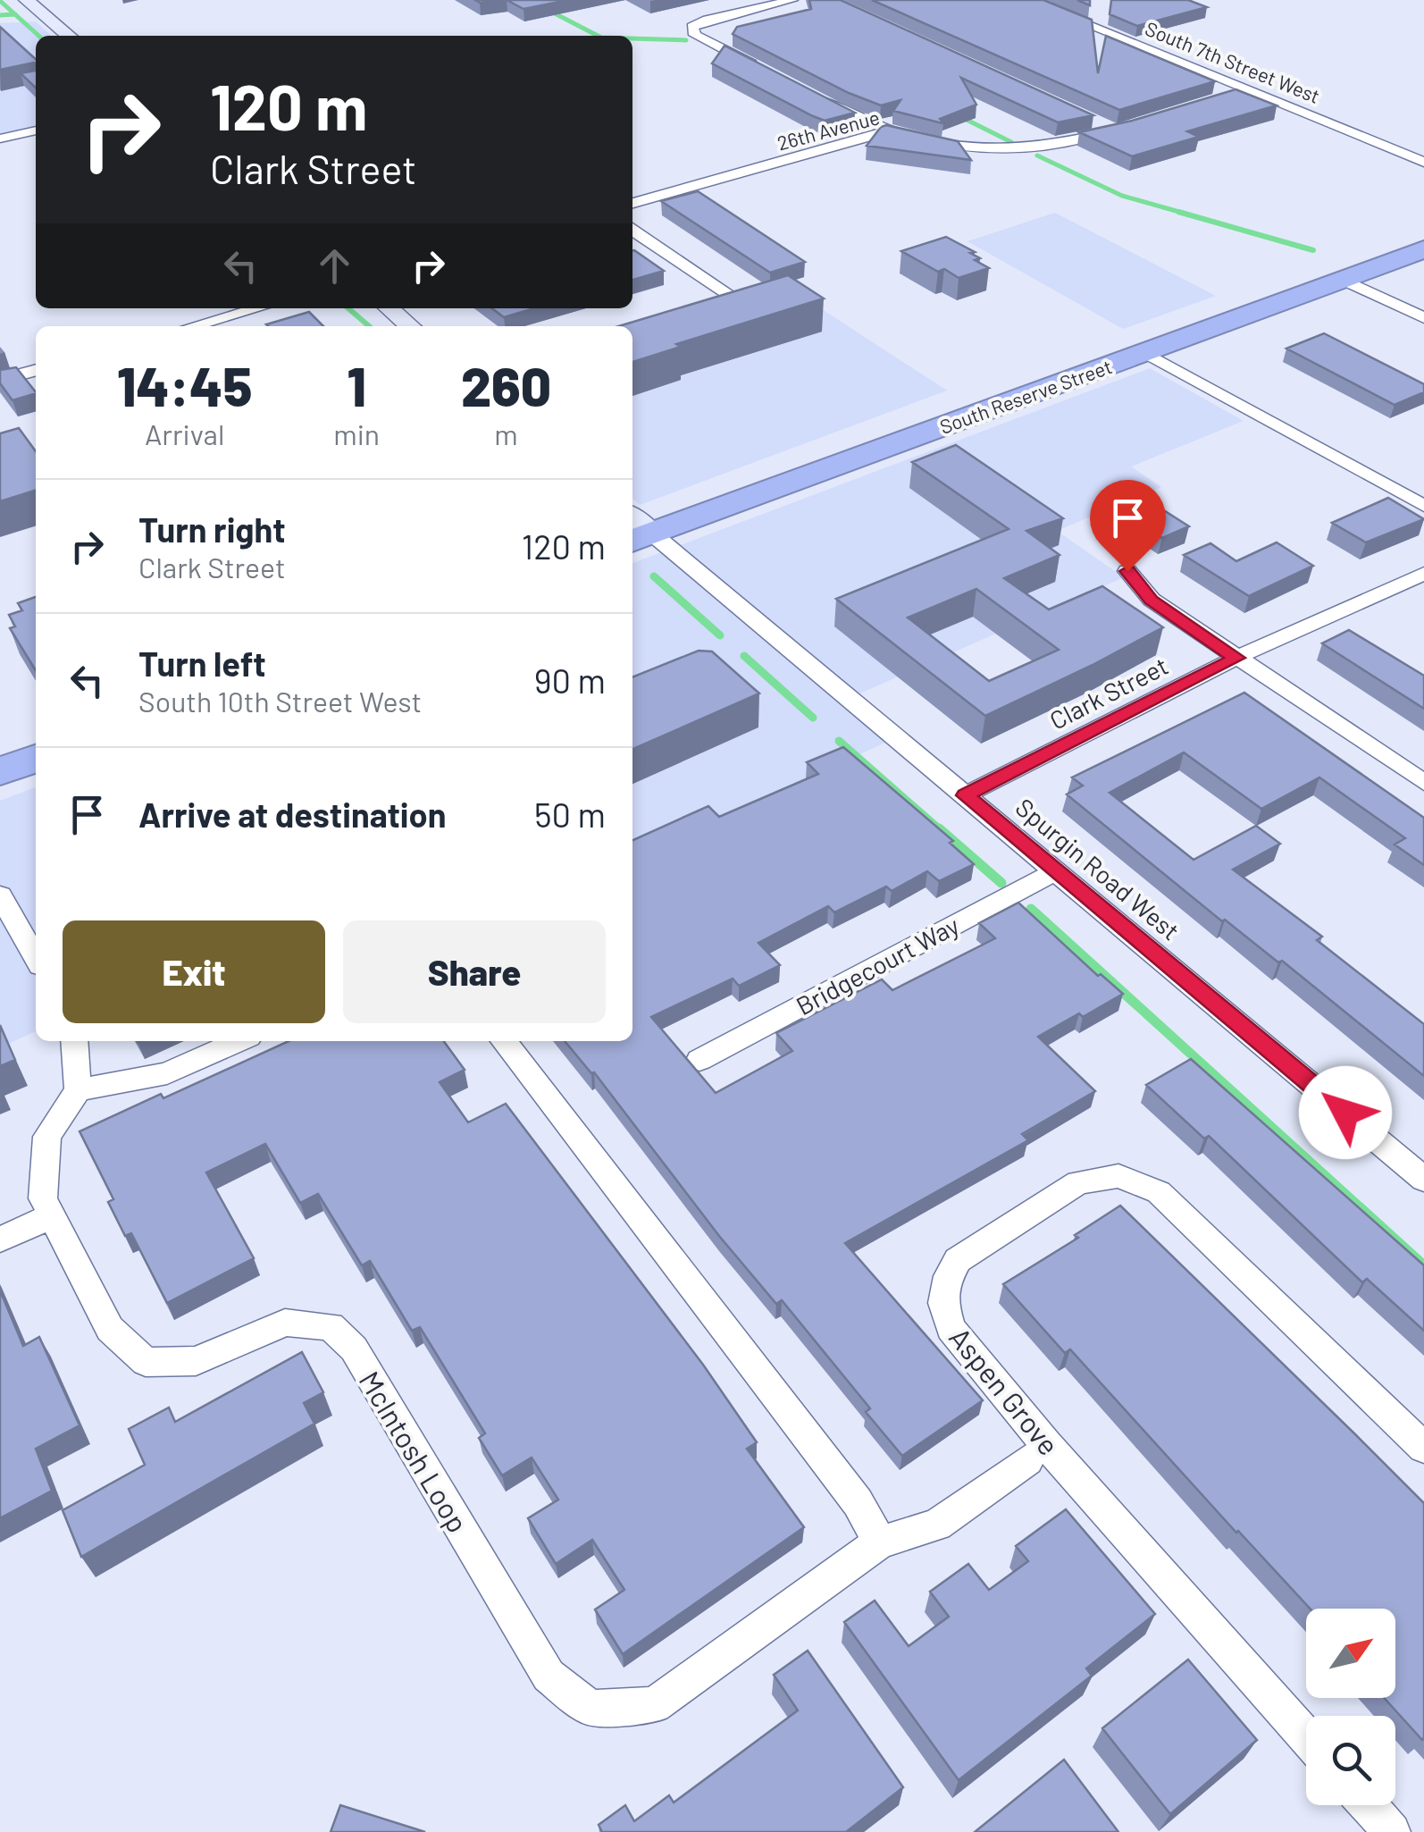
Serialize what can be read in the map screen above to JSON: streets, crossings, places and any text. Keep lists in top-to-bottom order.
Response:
{
  "streets": {
    "highway": ["South Reserve Street"],
    "street": [
      "South 7th Street West",
      "26th Avenue",
      "Clark Street",
      "Spurgin Road West",
      "Bridgecourt Way",
      "Aspen Grove",
      "McIntosh Loop"
    ]
  },
  "crossings": [
    ["South Reserve Street", "Spurgin Road West"],
    ["Clark Street", "Spurgin Road West"],
    ["Spurgin Road West", "Bridgecourt Way"]
  ],
  "north": "top right",
  "page": {
    "turn": ["120 m", "Clark Street"],
    "eta": [
      "14:45",
      "Arrival",
      "1",
      "min",
      "260",
      "m"
    ],
    "list": [
      {
        "name": "Turn right",
        "note": "Clark Street",
        "value": "120 m"
      },
      {
        "name": "Turn left",
        "note": "South 10th Street West",
        "value": "90 m"
      },
      {
        "name": "Arrive at destination",
        "value": "50 m"
      }
    ],
    "buttons": ["Exit", "Share"]
  }
}
